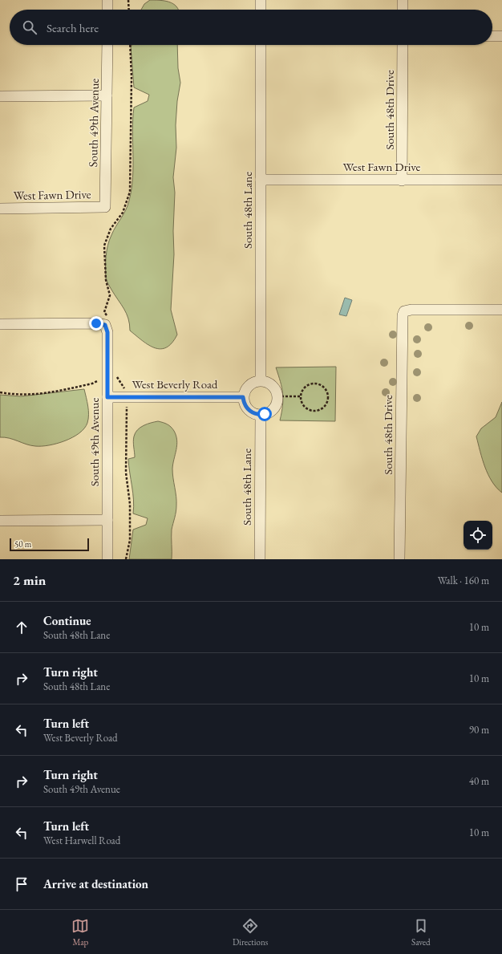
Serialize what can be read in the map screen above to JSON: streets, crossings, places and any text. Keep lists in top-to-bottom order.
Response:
{
  "streets": {
    "street": [
      "South 48th Drive",
      "South 49th Avenue",
      "West Fawn Drive",
      "South 48th Lane",
      "West Beverly Road"
    ]
  },
  "crossings": [
    ["South 48th Drive", "West Fawn Drive"],
    ["South 49th Avenue", "West Fawn Drive"],
    ["South 49th Avenue", "West Beverly Road"],
    ["West Fawn Drive", "South 48th Lane"],
    ["South 48th Lane", "West Beverly Road"]
  ],
  "scale_bar": "50 m",
  "page": {
    "search": "Search here",
    "scale": "50 m",
    "heading": ["2 min", "Walk · 160 m"],
    "list": [
      ["Continue", "South 48th Lane", "10 m"],
      ["Turn right", "South 48th Lane", "10 m"],
      ["Turn left", "West Beverly Road", "90 m"],
      ["Turn right", "South 49th Avenue", "40 m"],
      ["Turn left", "West Harwell Road", "10 m"],
      "Arrive at destination"
    ],
    "nav": ["Map", "Directions", "Saved"]
  }
}
